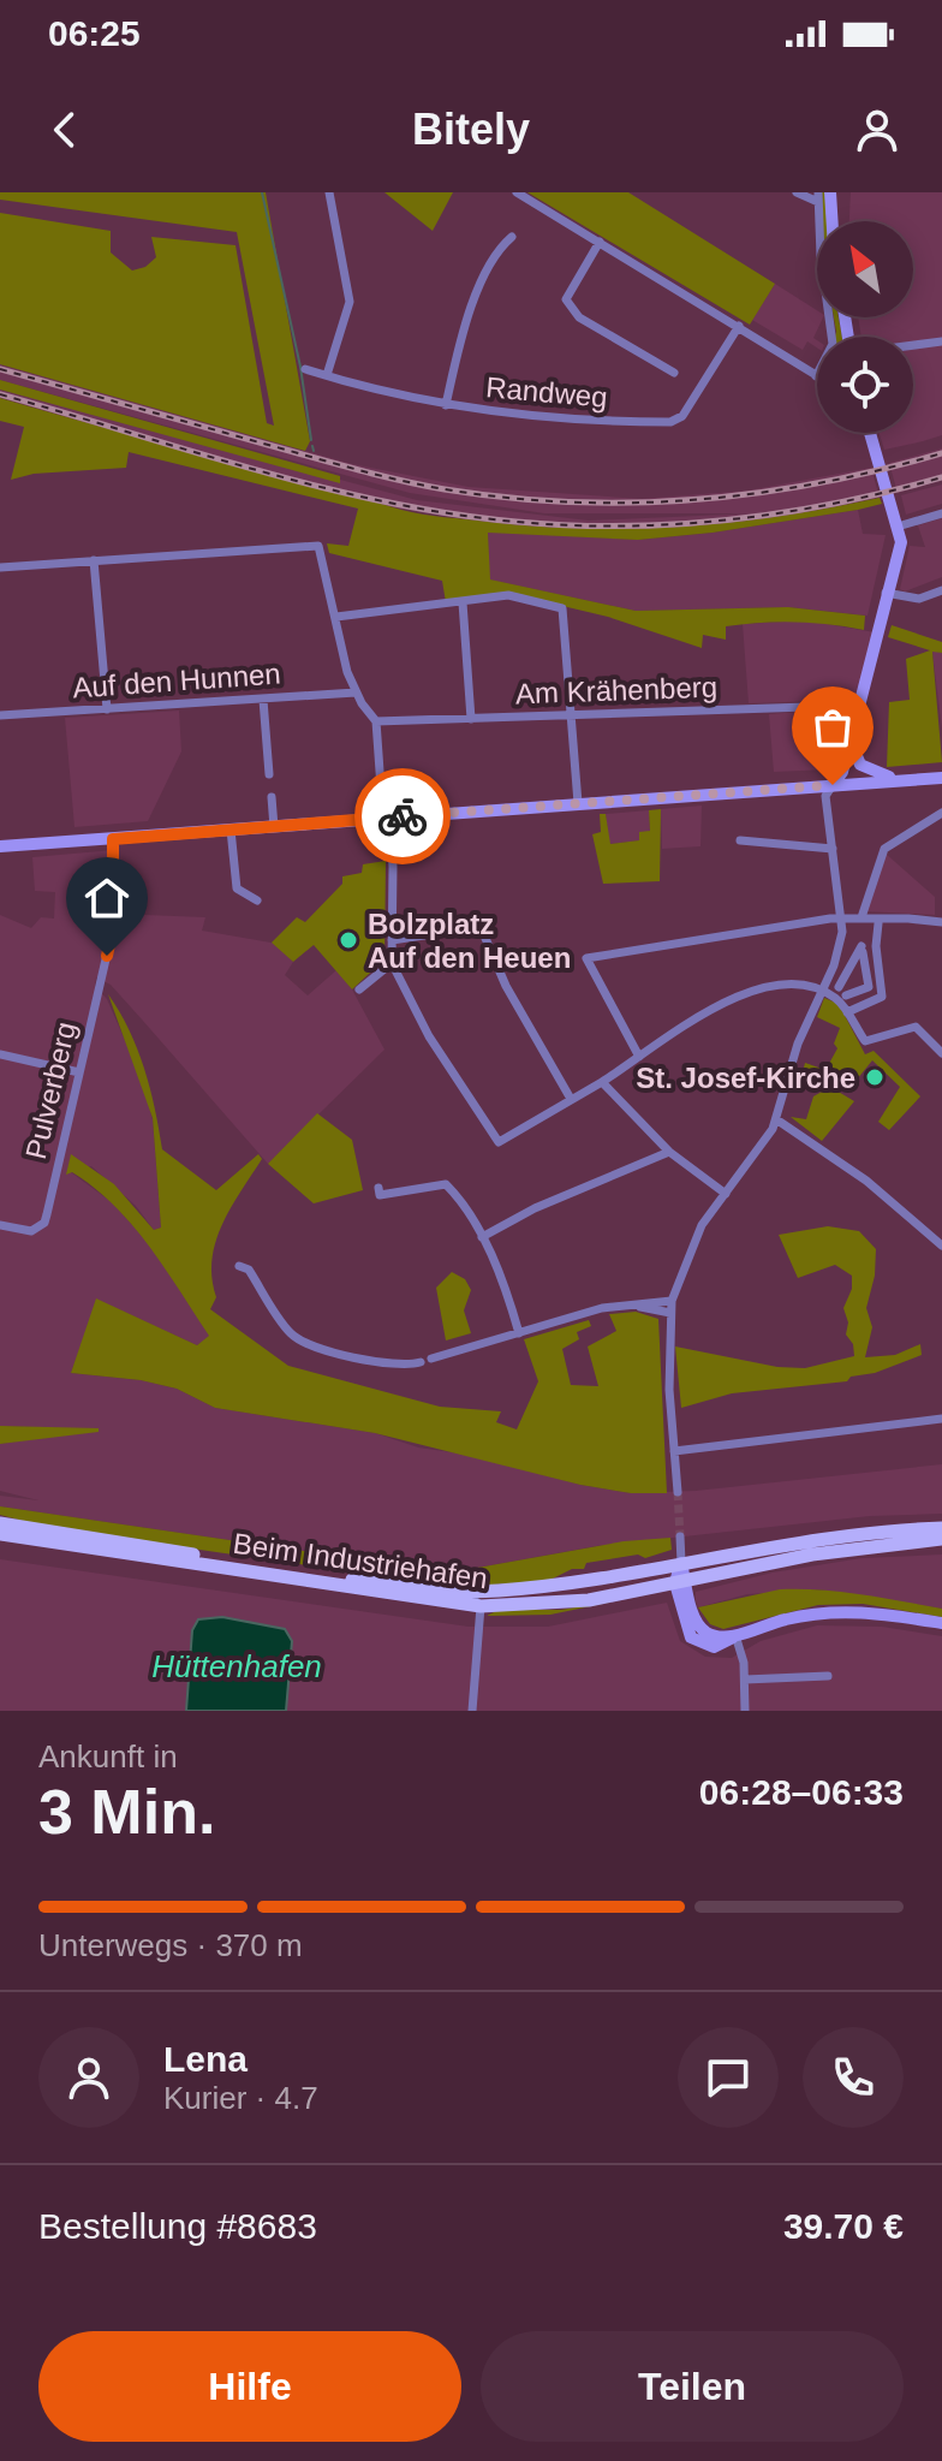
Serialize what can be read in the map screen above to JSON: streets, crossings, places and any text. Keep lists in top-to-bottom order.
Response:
{
  "streets": {
    "main road": ["Beim Industriehafen"],
    "street": [
      "Randweg",
      "Auf den Hunnen",
      "Am Krähenberg",
      "Pulverberg"
    ]
  },
  "water": ["Hüttenhafen"],
  "places": ["Bolzplatz Auf den Heuen", "St. Josef-Kirche"],
  "north": "top left",
  "page": {
    "status": "06:25",
    "header": "Bitely",
    "heading": ["3 Min.", "Ankunft in", "06:28–06:33"],
    "panel": [
      "Lena",
      "Kurier · 4.7",
      "Bestellung #8683",
      "39.70 €"
    ],
    "bar": "Unterwegs · 370 m",
    "buttons": ["Hilfe", "Teilen"]
  }
}
